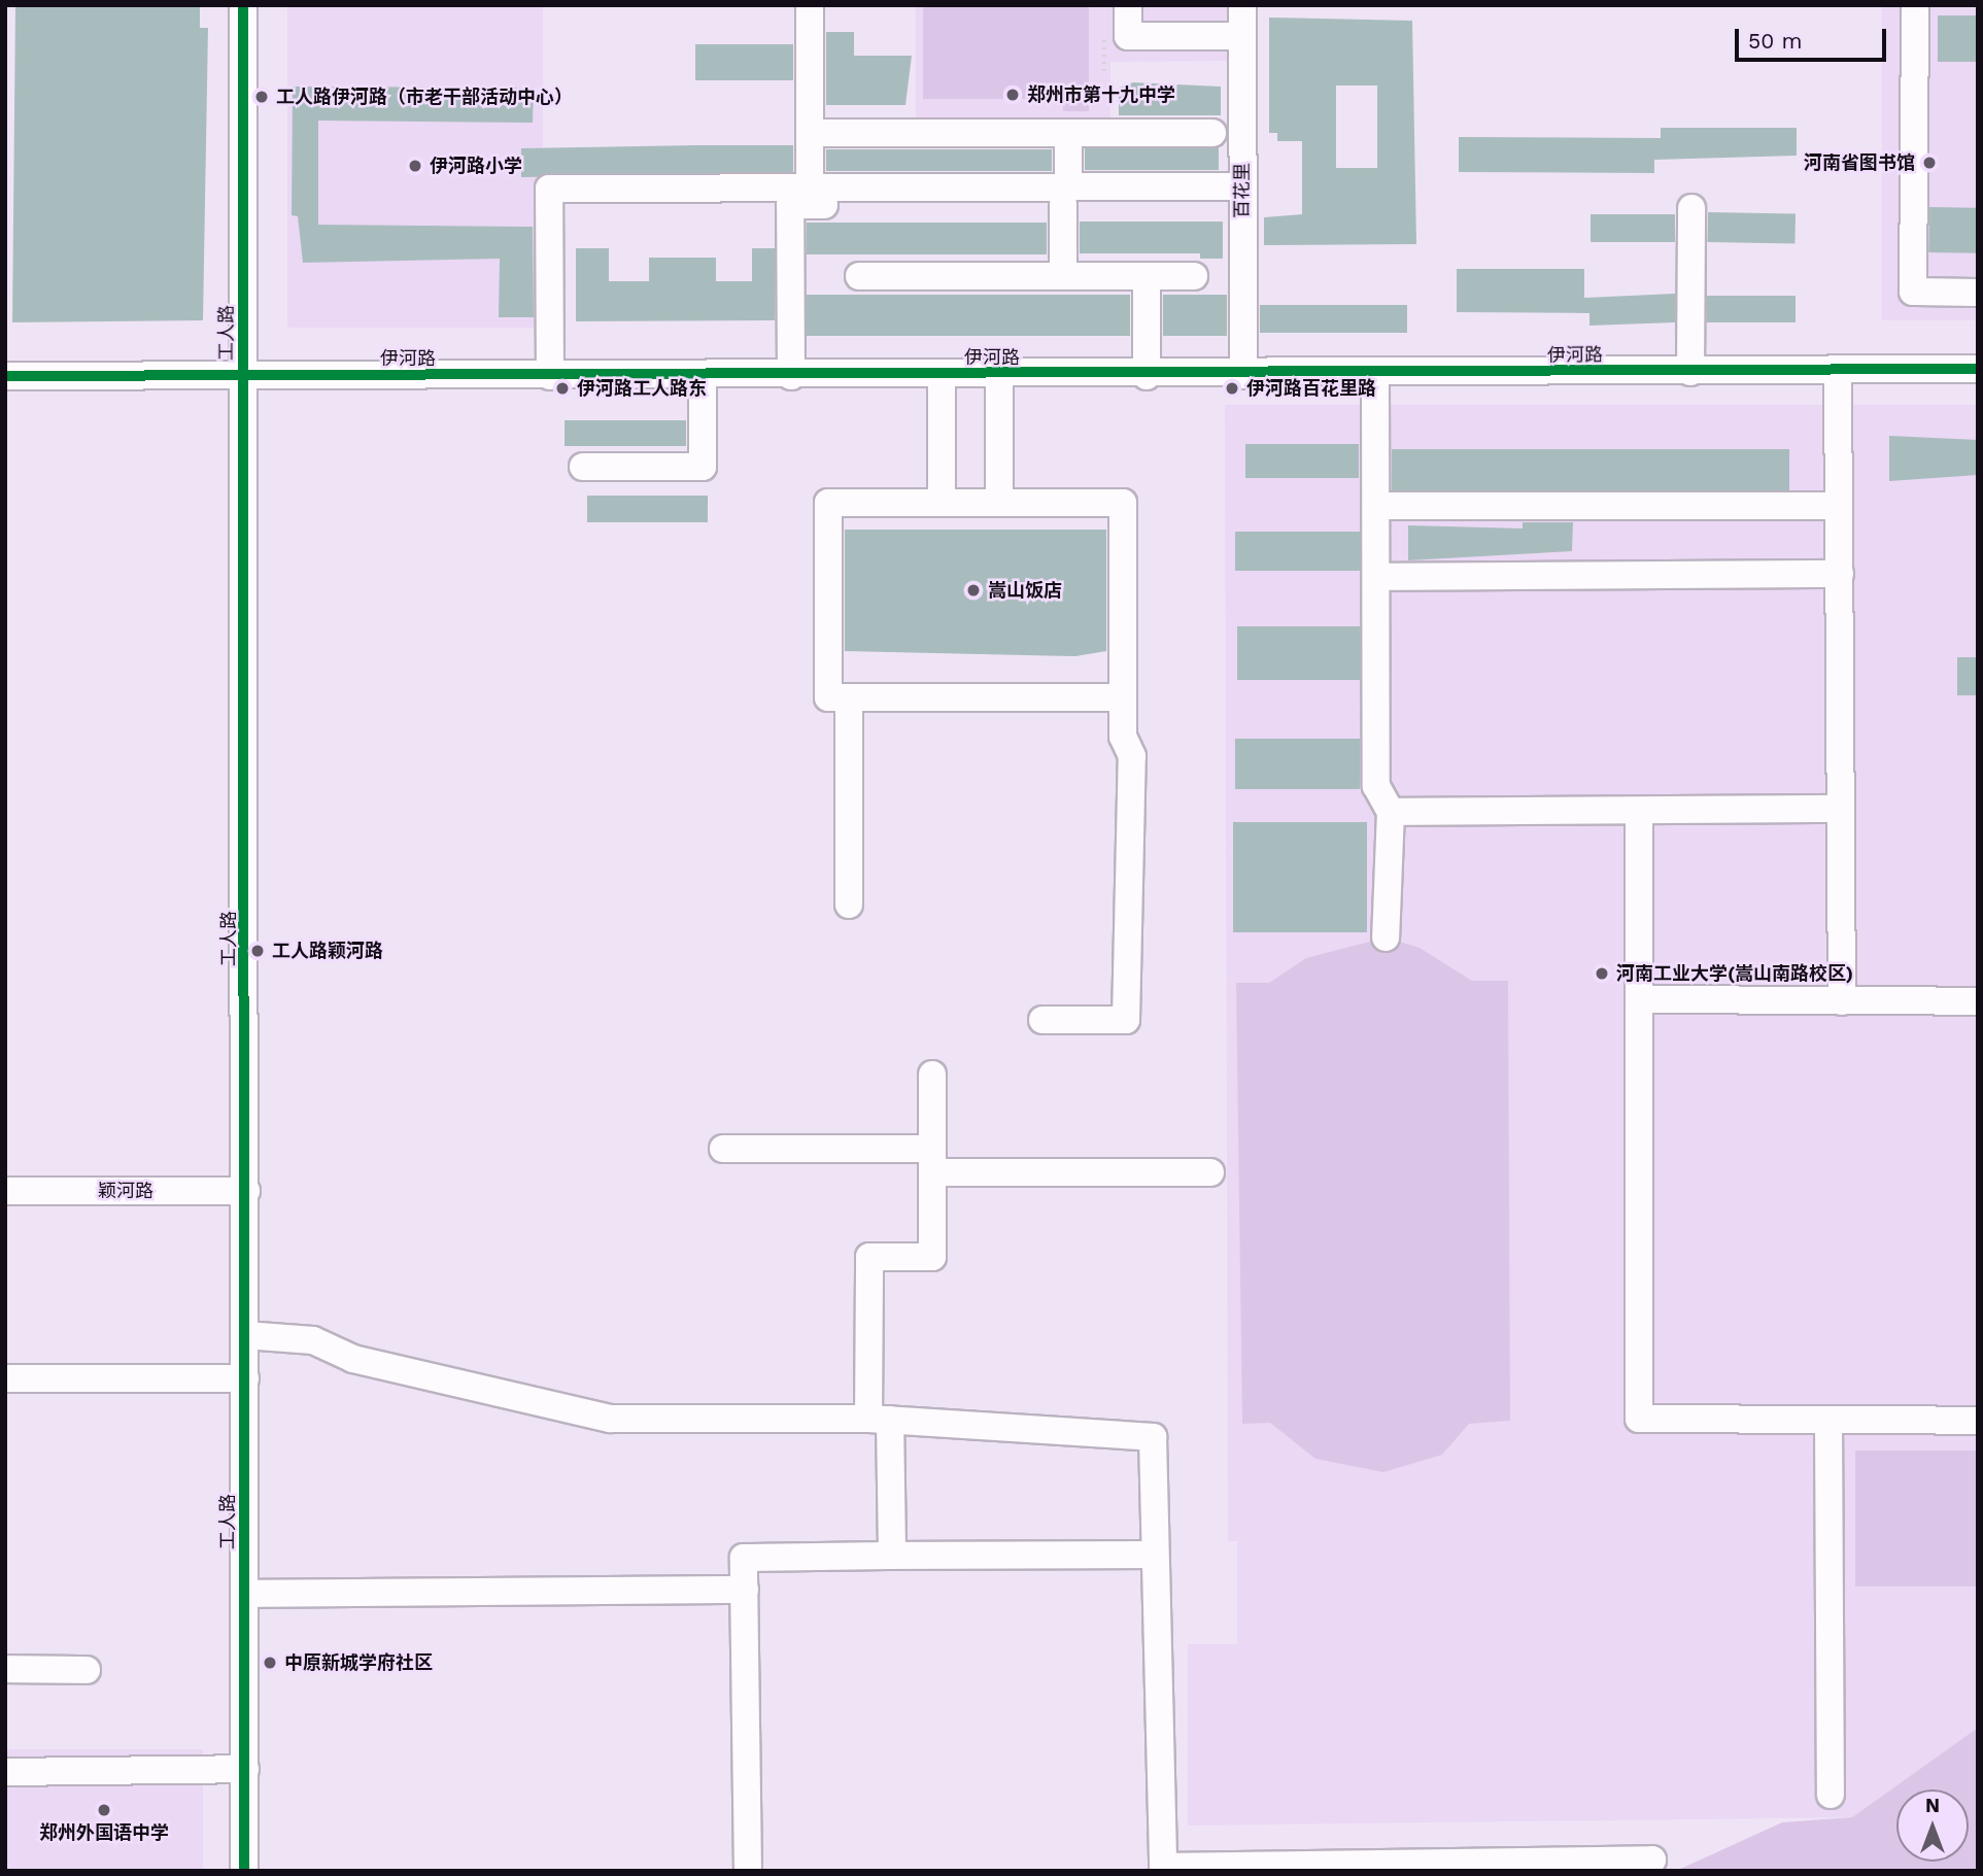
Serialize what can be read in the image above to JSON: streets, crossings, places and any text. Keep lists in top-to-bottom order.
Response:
{
  "streets": {
    "street": [
      "百花里",
      "工人路",
      "伊河路",
      "颖河路"
    ]
  },
  "crossings": [
    ["百花里", "伊河路"],
    ["工人路", "伊河路"],
    ["工人路", "颖河路"]
  ],
  "places": [
    "郑州市第十九中学",
    "工人路伊河路（市老干部活动中心）",
    "河南省图书馆",
    "伊河路小学",
    "伊河路工人路东",
    "伊河路百花里路",
    "嵩山饭店",
    "工人路颖河路",
    "河南工业大学(嵩山南路校区)",
    "中原新城学府社区",
    "郑州外国语中学"
  ],
  "scale_bar": "50 m",
  "north": "top"
}
